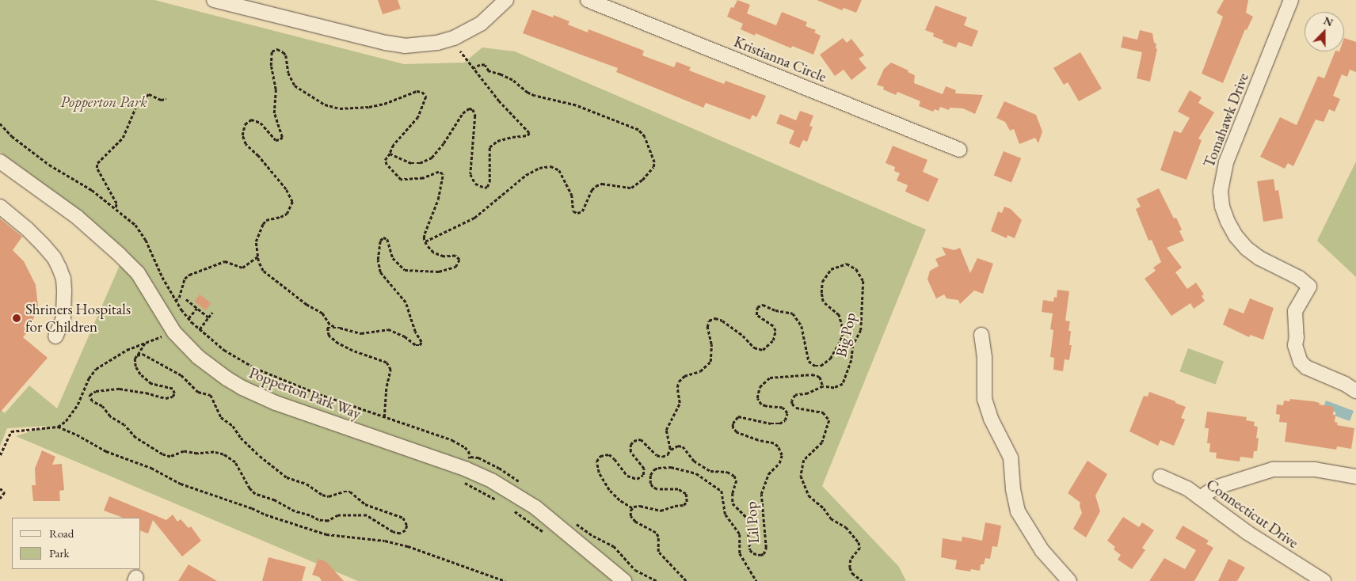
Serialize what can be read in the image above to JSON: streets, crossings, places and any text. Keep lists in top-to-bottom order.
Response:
{
  "streets": {
    "street": [
      "Kristianna Circle",
      "Tomahawk Drive",
      "Popperton Park Way",
      "Connecticut Drive"
    ],
    "path": ["Big Pop", "Lil Pop"]
  },
  "crossings": [
    ["Big Pop", "Lil Pop"]
  ],
  "parks": ["Popperton Park"],
  "places": ["Shriners Hospitals for Children"],
  "legend": ["Road", "Park"],
  "north": "top"
}
